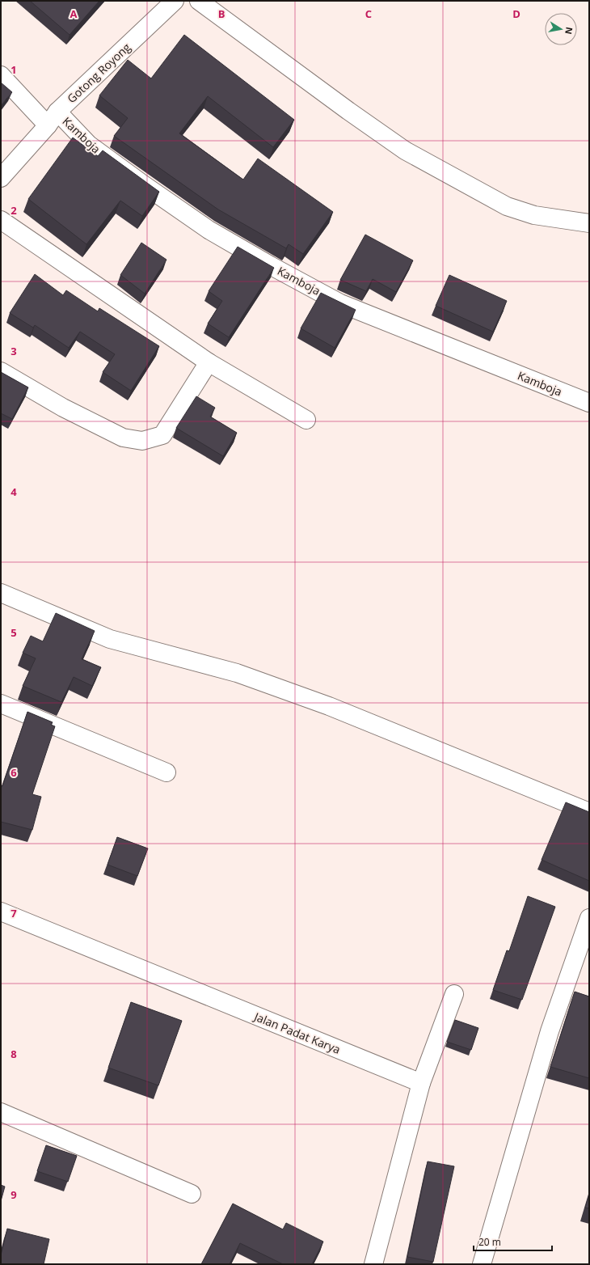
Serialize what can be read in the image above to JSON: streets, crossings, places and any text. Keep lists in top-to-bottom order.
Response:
{
  "streets": {
    "street": ["Gotong Royong", "Kamboja", "Jalan Padat Karya"]
  },
  "crossings": [
    ["Gotong Royong", "Kamboja"]
  ],
  "scale_bar": "20 m",
  "north": "right",
  "grid": {
    "columns": [
      "A",
      "B",
      "C",
      "D"
    ],
    "rows": [
      "1",
      "2",
      "3",
      "4",
      "5",
      "6",
      "7",
      "8",
      "9"
    ]
  }
}
